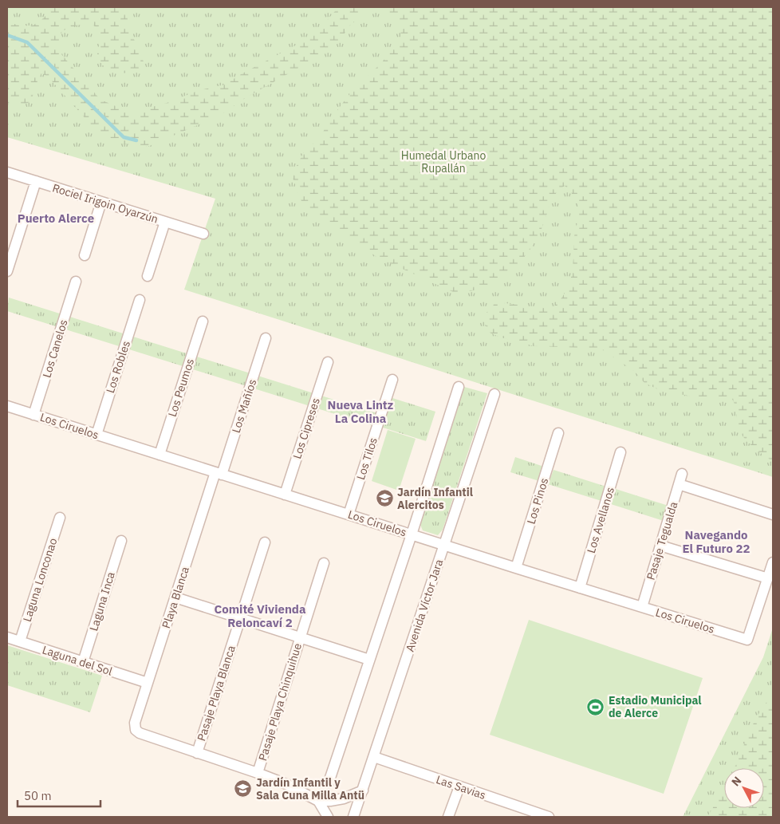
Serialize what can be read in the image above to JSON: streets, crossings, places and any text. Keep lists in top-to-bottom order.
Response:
{
  "streets": {
    "street": [
      "Rociel Irigoin Oyarzún",
      "Los Canelos",
      "Los Robles",
      "Los Peumos",
      "Los Mañíos",
      "Los Ciruelos",
      "Los Cipreses",
      "Los Tilos",
      "Los Pinos",
      "Los Avellanos",
      "Pasaje Tegualda",
      "Laguna Lonconao",
      "Playa Blanca",
      "Laguna Inca",
      "Avenida Víctor Jara",
      "Laguna del Sol",
      "Pasaje Playa Blanca",
      "Pasaje Playa Chinquihue",
      "Las Savias"
    ]
  },
  "crossings": [
    ["Los Canelos", "Los Ciruelos"],
    ["Los Robles", "Los Ciruelos"],
    ["Los Peumos", "Los Ciruelos"],
    ["Los Mañíos", "Los Ciruelos"],
    ["Los Mañíos", "Playa Blanca"],
    ["Los Ciruelos", "Los Cipreses"],
    ["Los Ciruelos", "Los Tilos"],
    ["Los Ciruelos", "Los Pinos"],
    ["Los Ciruelos", "Los Avellanos"],
    ["Los Ciruelos", "Pasaje Tegualda"],
    ["Los Ciruelos", "Playa Blanca"],
    ["Los Ciruelos", "Avenida Víctor Jara"],
    ["Laguna Lonconao", "Laguna del Sol"],
    ["Playa Blanca", "Laguna del Sol"],
    ["Playa Blanca", "Pasaje Playa Blanca"],
    ["Laguna Inca", "Laguna del Sol"],
    ["Avenida Víctor Jara", "Las Savias"]
  ],
  "districts": [
    "Puerto Alerce",
    "Nueva Lintz La Colina",
    "Navegando El Futuro 22",
    "Comité Vivienda Reloncaví 2"
  ],
  "parks": ["Humedal Urbano Rupallán"],
  "places": {
    "school or university": ["Jardín Infantil Alercitos", "Jardín Infantil y Sala Cuna Milla Antü"],
    "sports": ["Estadio Municipal de Alerce"]
  },
  "scale_bar": "50 m",
  "north": "top left"
}
